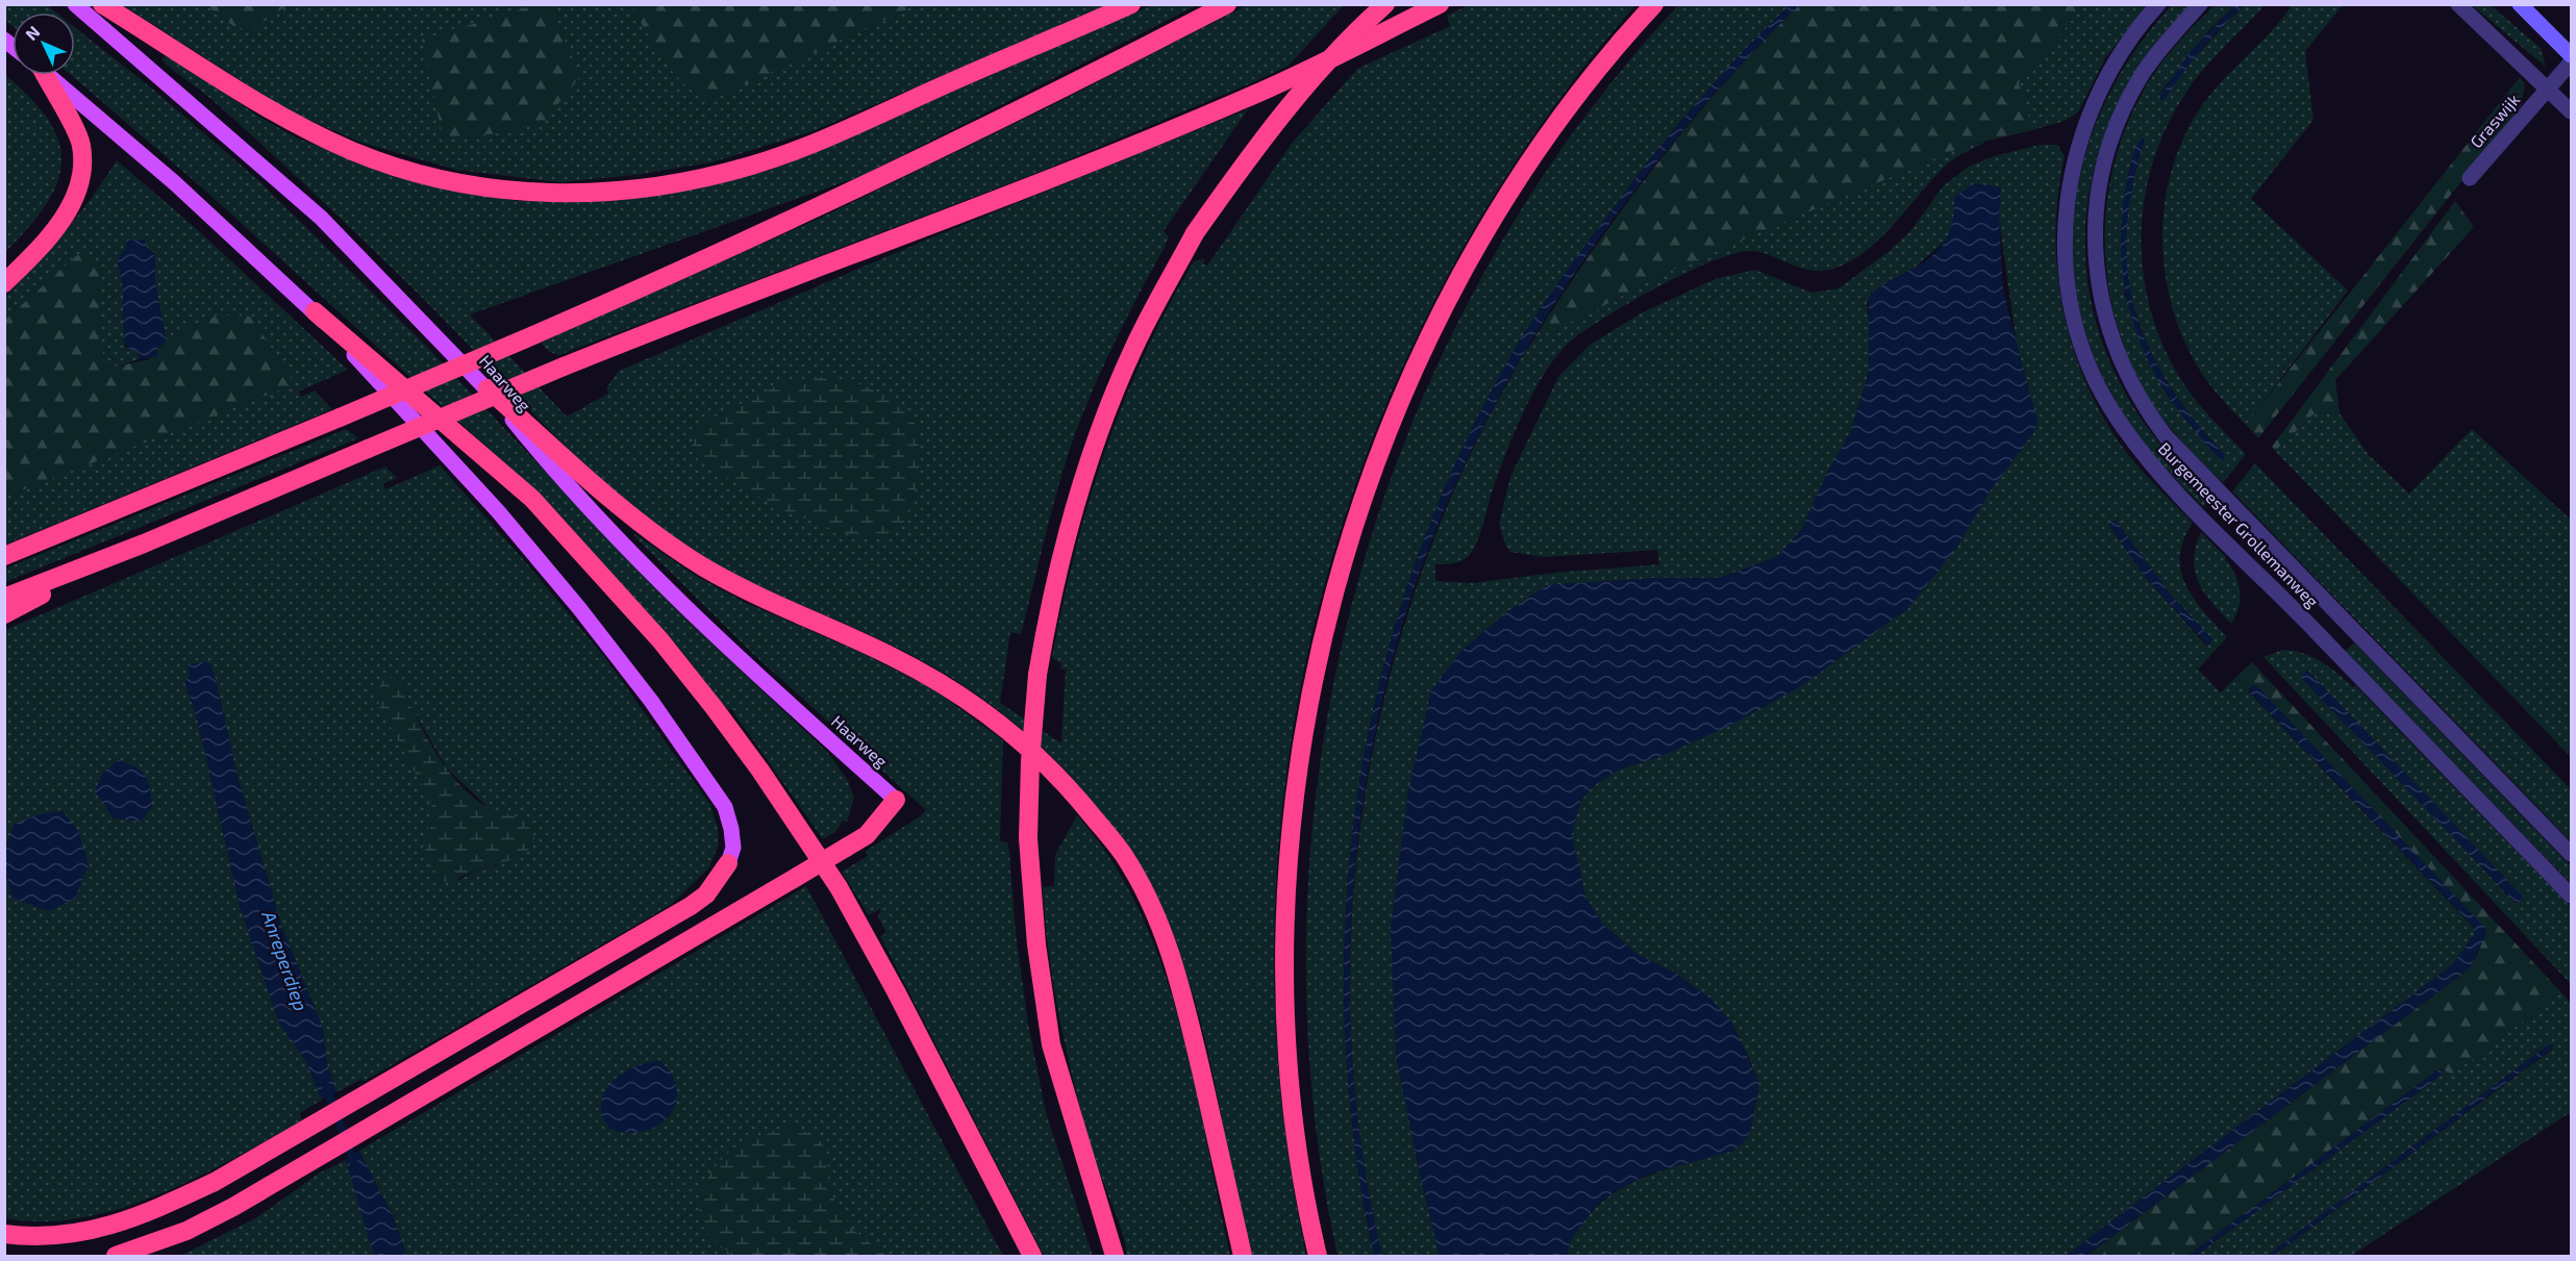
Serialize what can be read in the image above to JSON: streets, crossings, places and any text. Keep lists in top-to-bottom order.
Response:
{
  "streets": {
    "main road": ["Haarweg"],
    "street": ["Graswijk", "Burgemeester Grollemanweg"]
  },
  "water": ["Anreperdiep"],
  "north": "top left"
}
